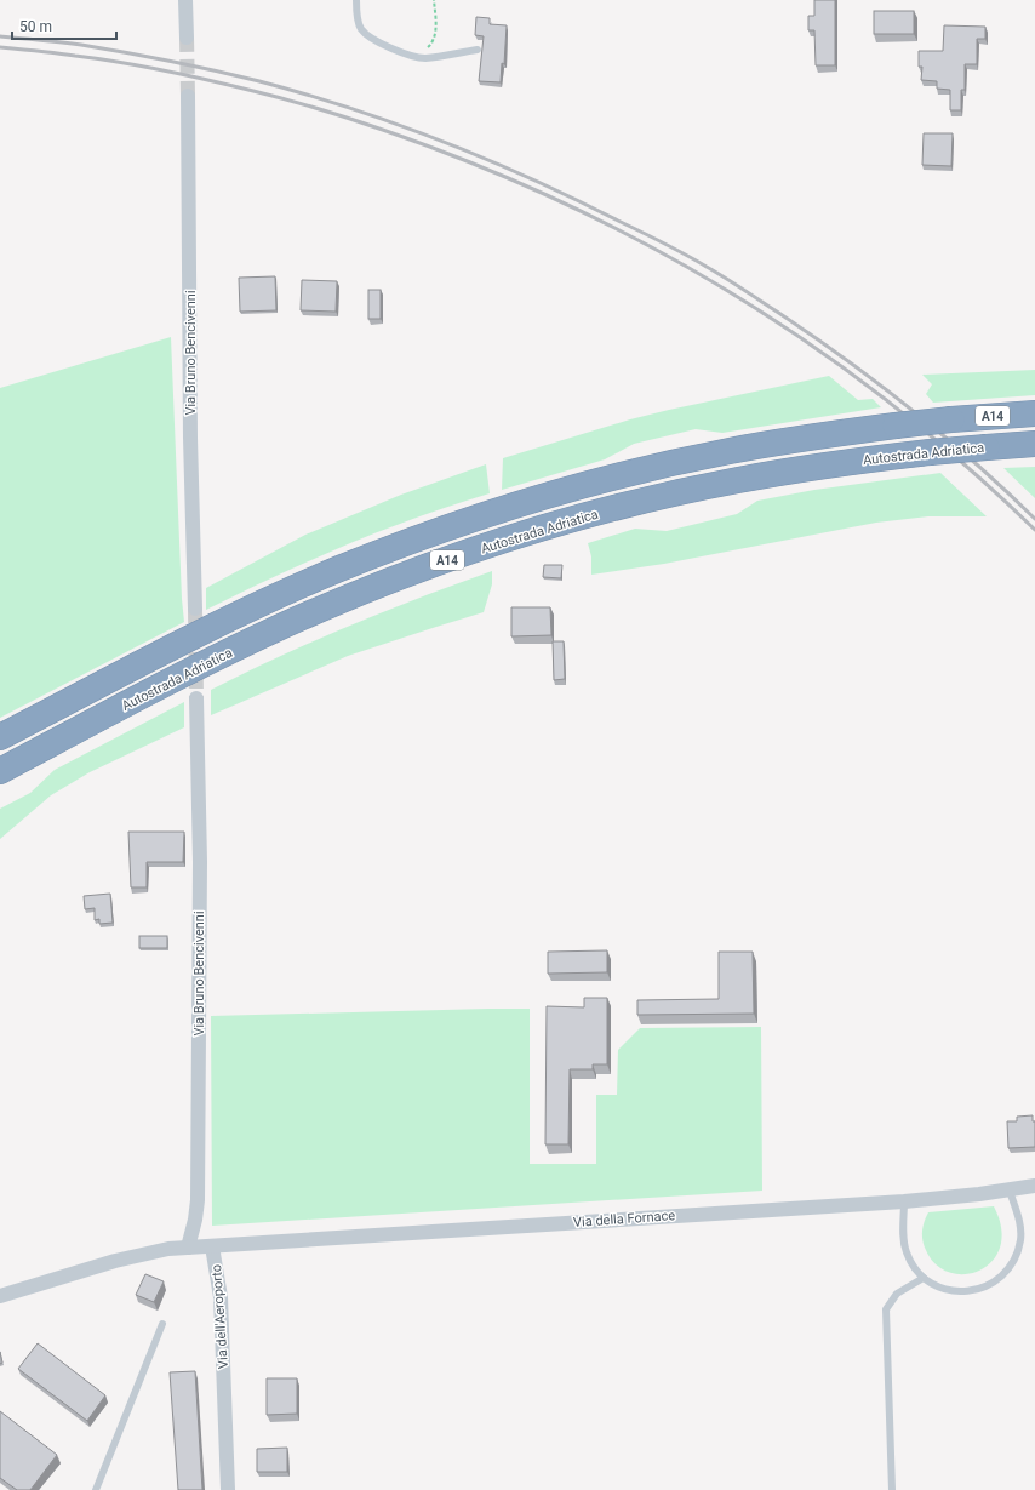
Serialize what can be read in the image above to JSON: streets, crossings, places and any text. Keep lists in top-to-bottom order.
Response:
{
  "streets": {
    "highway": ["A14", "Autostrada Adriatica"],
    "street": ["Via Bruno Bencivenni", "Via della Fornace", "Via dell'Aeroporto"]
  },
  "crossings": [
    ["Via Bruno Bencivenni", "Via dell'Aeroporto"],
    ["Via della Fornace", "Via dell'Aeroporto"]
  ],
  "scale_bar": "50 m"
}
